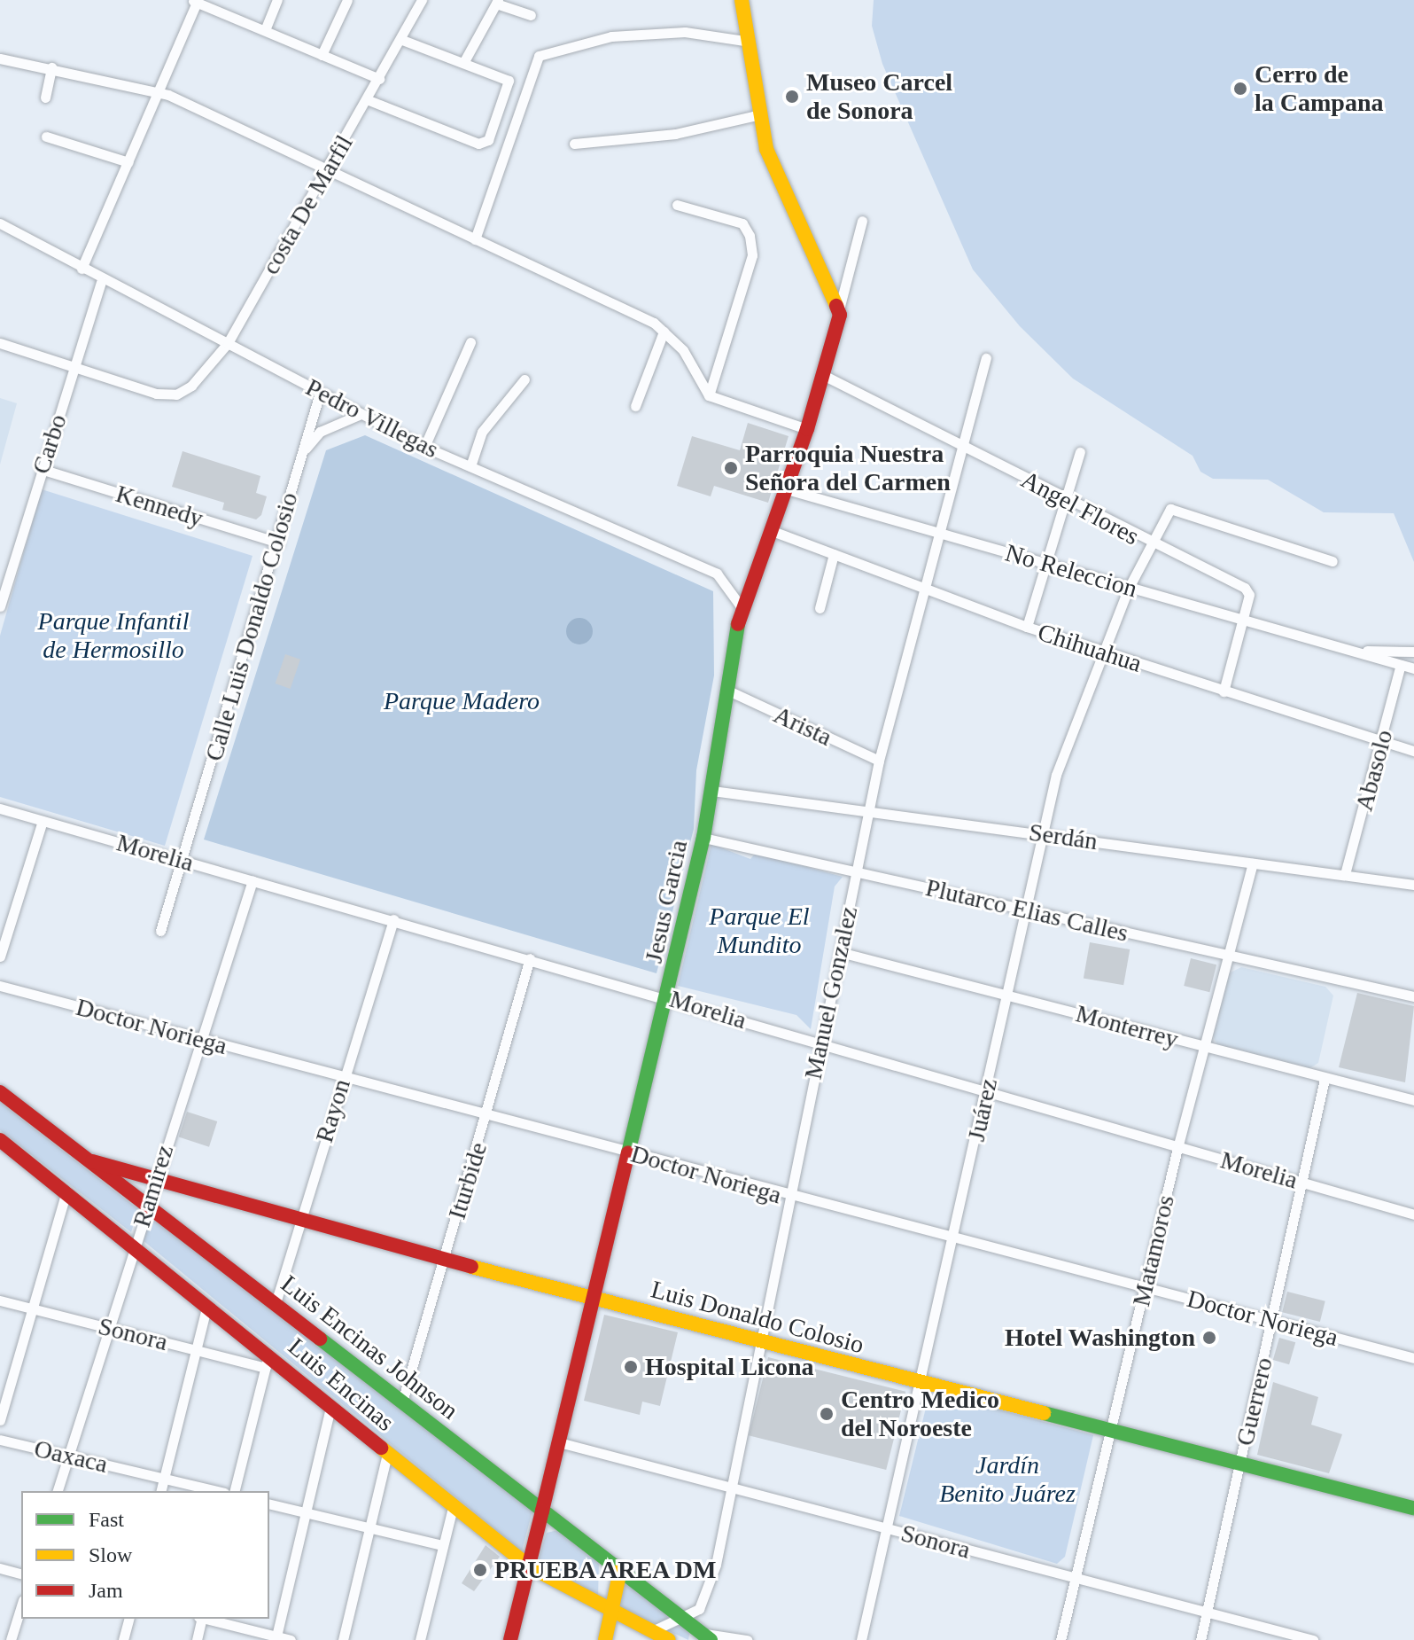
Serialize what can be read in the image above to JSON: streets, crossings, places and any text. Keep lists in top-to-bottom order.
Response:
{
  "streets": {
    "main road": [
      "Jesus Garcia",
      "Luis Donaldo Colosio",
      "Luis Encinas Johnson",
      "Luis Encinas"
    ],
    "street": [
      "costa De Marfil",
      "Pedro Villegas",
      "Carbo",
      "Kennedy",
      "Angel Flores",
      "No Releccion",
      "Calle Luis Donaldo Colosio",
      "Chihuahua",
      "Arista",
      "Abasolo",
      "Serdán",
      "Morelia",
      "Plutarco Elias Calles",
      "Manuel Gonzalez",
      "Doctor Noriega",
      "Monterrey",
      "Juárez",
      "Rayon",
      "Iturbide",
      "Ramirez",
      "Matamoros",
      "Sonora",
      "Guerrero",
      "Oaxaca"
    ]
  },
  "crossings": [
    ["costa De Marfil", "Pedro Villegas"],
    ["costa De Marfil", "Carbo"],
    ["Pedro Villegas", "Carbo"],
    ["Pedro Villegas", "Calle Luis Donaldo Colosio"],
    ["Pedro Villegas", "Jesus Garcia"],
    ["Carbo", "Kennedy"],
    ["Kennedy", "Calle Luis Donaldo Colosio"],
    ["Angel Flores", "No Releccion"],
    ["Angel Flores", "Chihuahua"],
    ["Angel Flores", "Jesus Garcia"],
    ["Angel Flores", "Manuel Gonzalez"],
    ["Angel Flores", "Juárez"],
    ["No Releccion", "Jesus Garcia"],
    ["No Releccion", "Manuel Gonzalez"],
    ["No Releccion", "Juárez"],
    ["Calle Luis Donaldo Colosio", "Morelia"],
    ["Chihuahua", "Abasolo"],
    ["Chihuahua", "Jesus Garcia"],
    ["Chihuahua", "Manuel Gonzalez"],
    ["Chihuahua", "Juárez"],
    ["Arista", "Jesus Garcia"],
    ["Arista", "Manuel Gonzalez"],
    ["Abasolo", "Serdán"],
    ["Serdán", "Jesus Garcia"],
    ["Serdán", "Manuel Gonzalez"],
    ["Serdán", "Juárez"],
    ["Serdán", "Matamoros"],
    ["Morelia", "Jesus Garcia"],
    ["Morelia", "Manuel Gonzalez"],
    ["Morelia", "Juárez"],
    ["Morelia", "Rayon"],
    ["Morelia", "Iturbide"],
    ["Morelia", "Ramirez"],
    ["Morelia", "Matamoros"],
    ["Morelia", "Guerrero"],
    ["Jesus Garcia", "Plutarco Elias Calles"],
    ["Jesus Garcia", "Doctor Noriega"],
    ["Jesus Garcia", "Luis Donaldo Colosio"],
    ["Jesus Garcia", "Sonora"],
    ["Jesus Garcia", "Luis Encinas Johnson"],
    ["Jesus Garcia", "Luis Encinas"],
    ["Plutarco Elias Calles", "Manuel Gonzalez"],
    ["Plutarco Elias Calles", "Juárez"],
    ["Plutarco Elias Calles", "Matamoros"],
    ["Manuel Gonzalez", "Doctor Noriega"],
    ["Manuel Gonzalez", "Monterrey"],
    ["Manuel Gonzalez", "Luis Donaldo Colosio"],
    ["Manuel Gonzalez", "Sonora"],
    ["Manuel Gonzalez", "Luis Encinas Johnson"],
    ["Manuel Gonzalez", "Luis Encinas"],
    ["Doctor Noriega", "Juárez"],
    ["Doctor Noriega", "Rayon"],
    ["Doctor Noriega", "Iturbide"],
    ["Doctor Noriega", "Ramirez"],
    ["Doctor Noriega", "Matamoros"],
    ["Doctor Noriega", "Guerrero"],
    ["Monterrey", "Juárez"],
    ["Monterrey", "Matamoros"],
    ["Monterrey", "Guerrero"],
    ["Juárez", "Luis Donaldo Colosio"],
    ["Juárez", "Sonora"],
    ["Rayon", "Luis Donaldo Colosio"],
    ["Rayon", "Luis Encinas Johnson"],
    ["Iturbide", "Luis Donaldo Colosio"],
    ["Iturbide", "Luis Encinas Johnson"],
    ["Ramirez", "Luis Donaldo Colosio"],
    ["Ramirez", "Sonora"],
    ["Ramirez", "Luis Encinas Johnson"],
    ["Ramirez", "Luis Encinas"],
    ["Ramirez", "Oaxaca"],
    ["Matamoros", "Luis Donaldo Colosio"],
    ["Matamoros", "Sonora"],
    ["Luis Donaldo Colosio", "Luis Encinas Johnson"],
    ["Luis Donaldo Colosio", "Guerrero"],
    ["Sonora", "Luis Encinas"],
    ["Sonora", "Guerrero"]
  ],
  "parks": [
    "Parque Infantil de Hermosillo",
    "Parque Madero",
    "Parque El Mundito",
    "Jardín Benito Juárez"
  ],
  "places": [
    "Cerro de la Campana",
    "Museo Carcel de Sonora",
    "Parroquia Nuestra Señora del Carmen",
    "Hotel Washington",
    "Hospital Licona",
    "Centro Medico del Noroeste",
    "PRUEBA AREA DM"
  ],
  "legend": ["Fast", "Slow", "Jam"]
}
